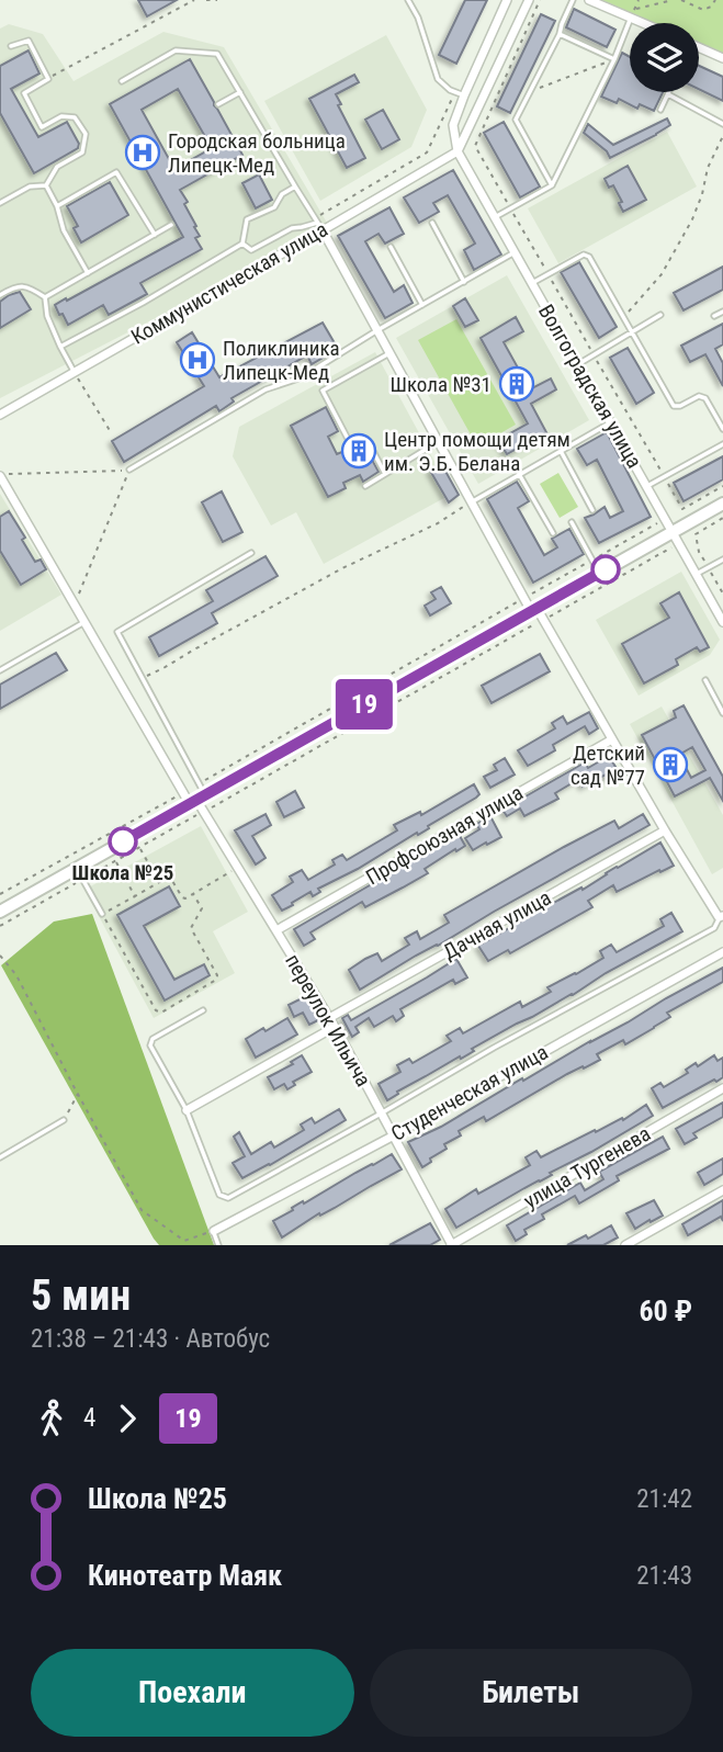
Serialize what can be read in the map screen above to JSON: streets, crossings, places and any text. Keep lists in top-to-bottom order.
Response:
{
  "streets": {
    "street": [
      "Коммунистическая улица",
      "Волгоградская улица",
      "Профсоюзная улица",
      "Дачная улица",
      "переулок Ильича",
      "Студенческая улица",
      "улица Тургенева"
    ]
  },
  "crossings": [
    ["Коммунистическая улица", "Волгоградская улица"],
    ["Профсоюзная улица", "переулок Ильича"],
    ["Дачная улица", "переулок Ильича"],
    ["переулок Ильича", "Студенческая улица"],
    ["переулок Ильича", "улица Тургенева"]
  ],
  "places": {
    "hospital": ["Городская больница Липецк-Мед", "Поликлиника Липецк-Мед"],
    "building": ["Школа №31", "Центр помощи детям им. Э.Б. Белана", "Детский сад №77"],
    "other": ["Школа №25"]
  },
  "lines": ["bus line 19"],
  "page": {
    "on_map": "19",
    "heading": ["5 мин", "21:38 – 21:43 · Автобус", "60 ₽"],
    "legs": ["4", "19"],
    "list": [
      {
        "name": "Школа №25",
        "value": "21:42"
      },
      {
        "name": "Кинотеатр Маяк",
        "value": "21:43"
      }
    ],
    "buttons": ["Поехали", "Билеты"]
  }
}
